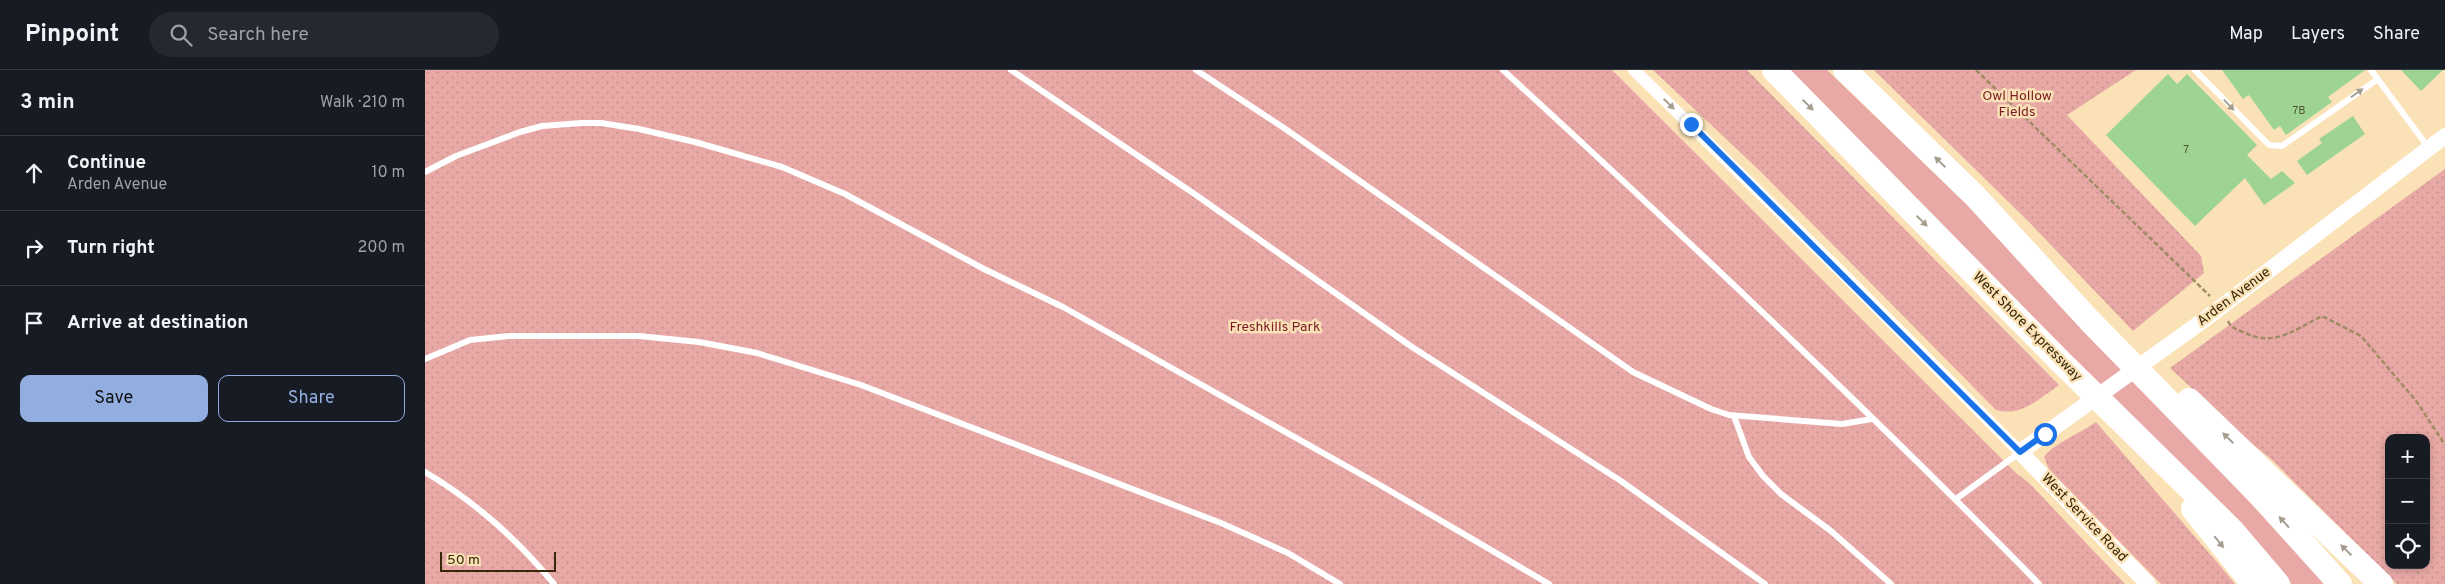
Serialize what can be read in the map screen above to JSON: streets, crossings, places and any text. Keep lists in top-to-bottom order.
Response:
{
  "streets": {
    "highway": ["West Shore Expressway"],
    "street": ["Arden Avenue", "West Service Road"]
  },
  "crossings": [
    ["Arden Avenue", "West Service Road"]
  ],
  "parks": ["Owl Hollow Fields", "Freshkills Park"],
  "house_numbers": ["7B", "7"],
  "scale_bar": "50 m",
  "page": {
    "header": "Pinpoint",
    "search": "Search here",
    "nav": ["Map", "Layers", "Share"],
    "heading": ["3 min", "Walk · 210 m"],
    "list": [
      ["Continue", "Arden Avenue", "10 m"],
      ["Turn right", "200 m"],
      "Arrive at destination"
    ],
    "buttons": ["Save", "Share"],
    "map_buttons": ["+", "−"],
    "scale": "50 m"
  }
}
